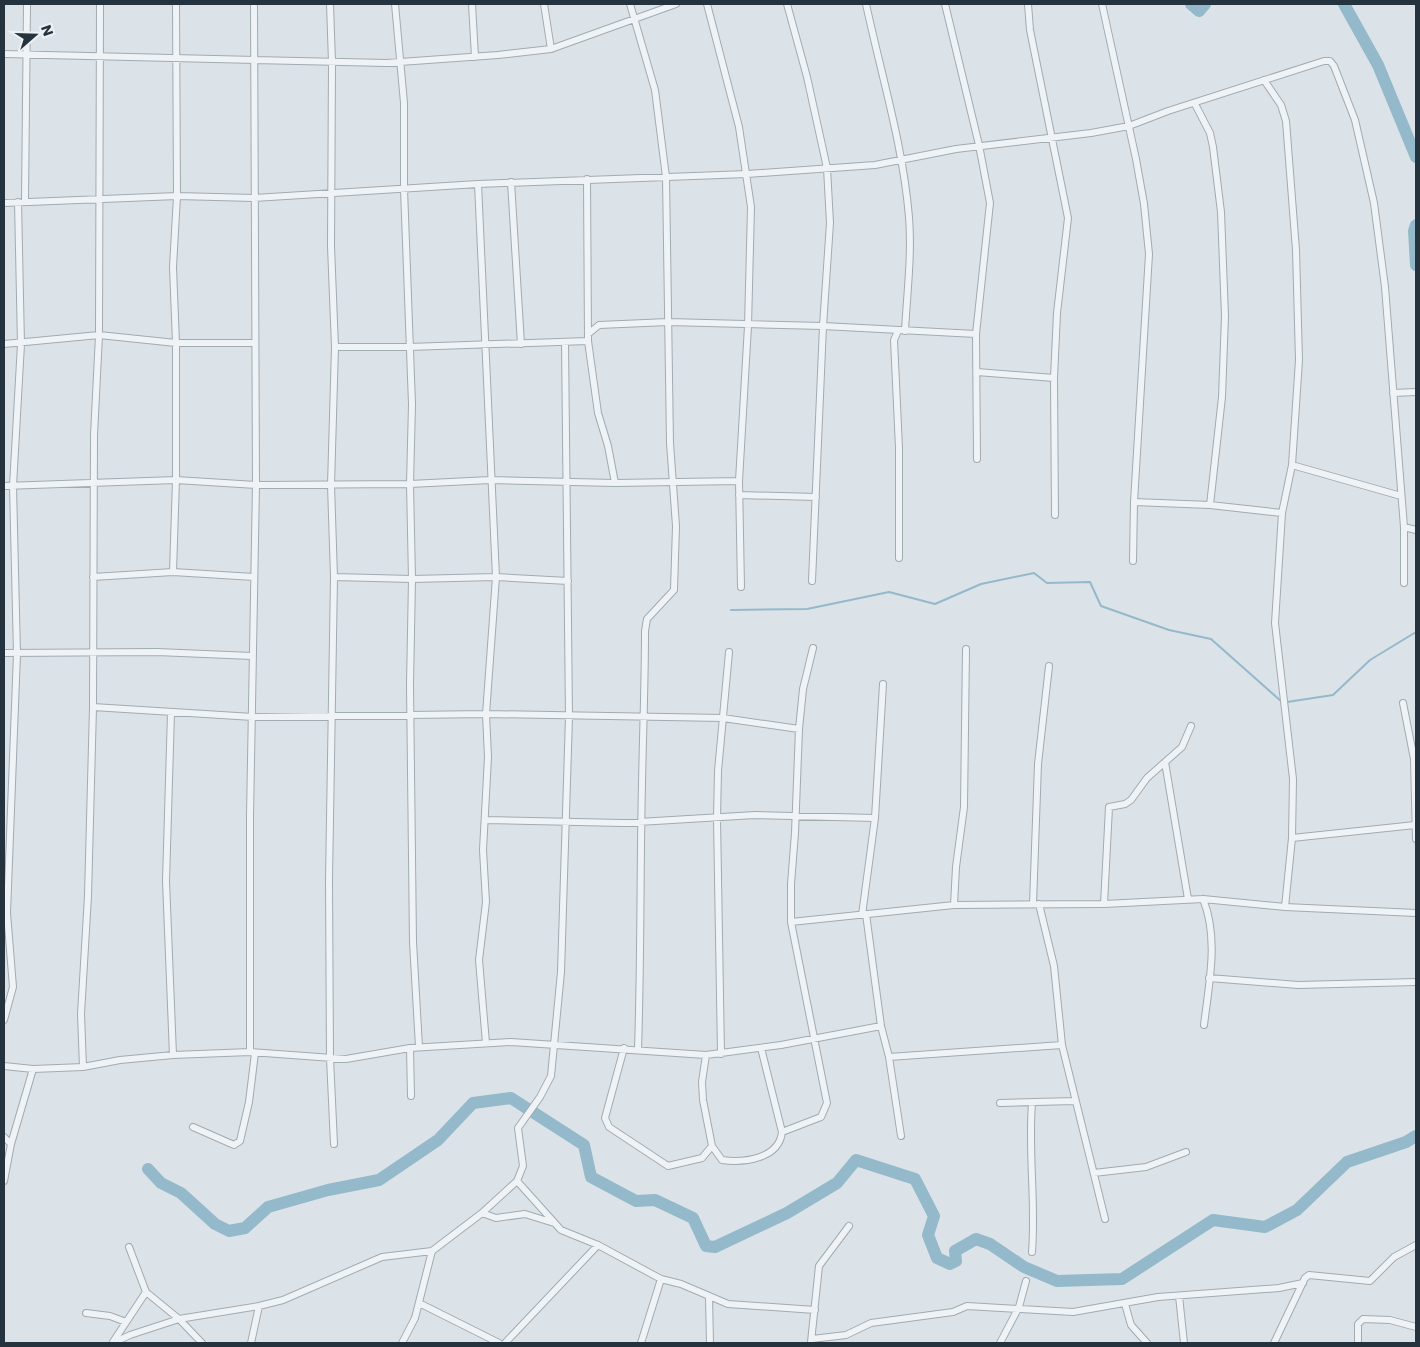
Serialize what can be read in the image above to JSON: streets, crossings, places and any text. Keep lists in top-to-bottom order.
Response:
{
  "north": "right"
}
